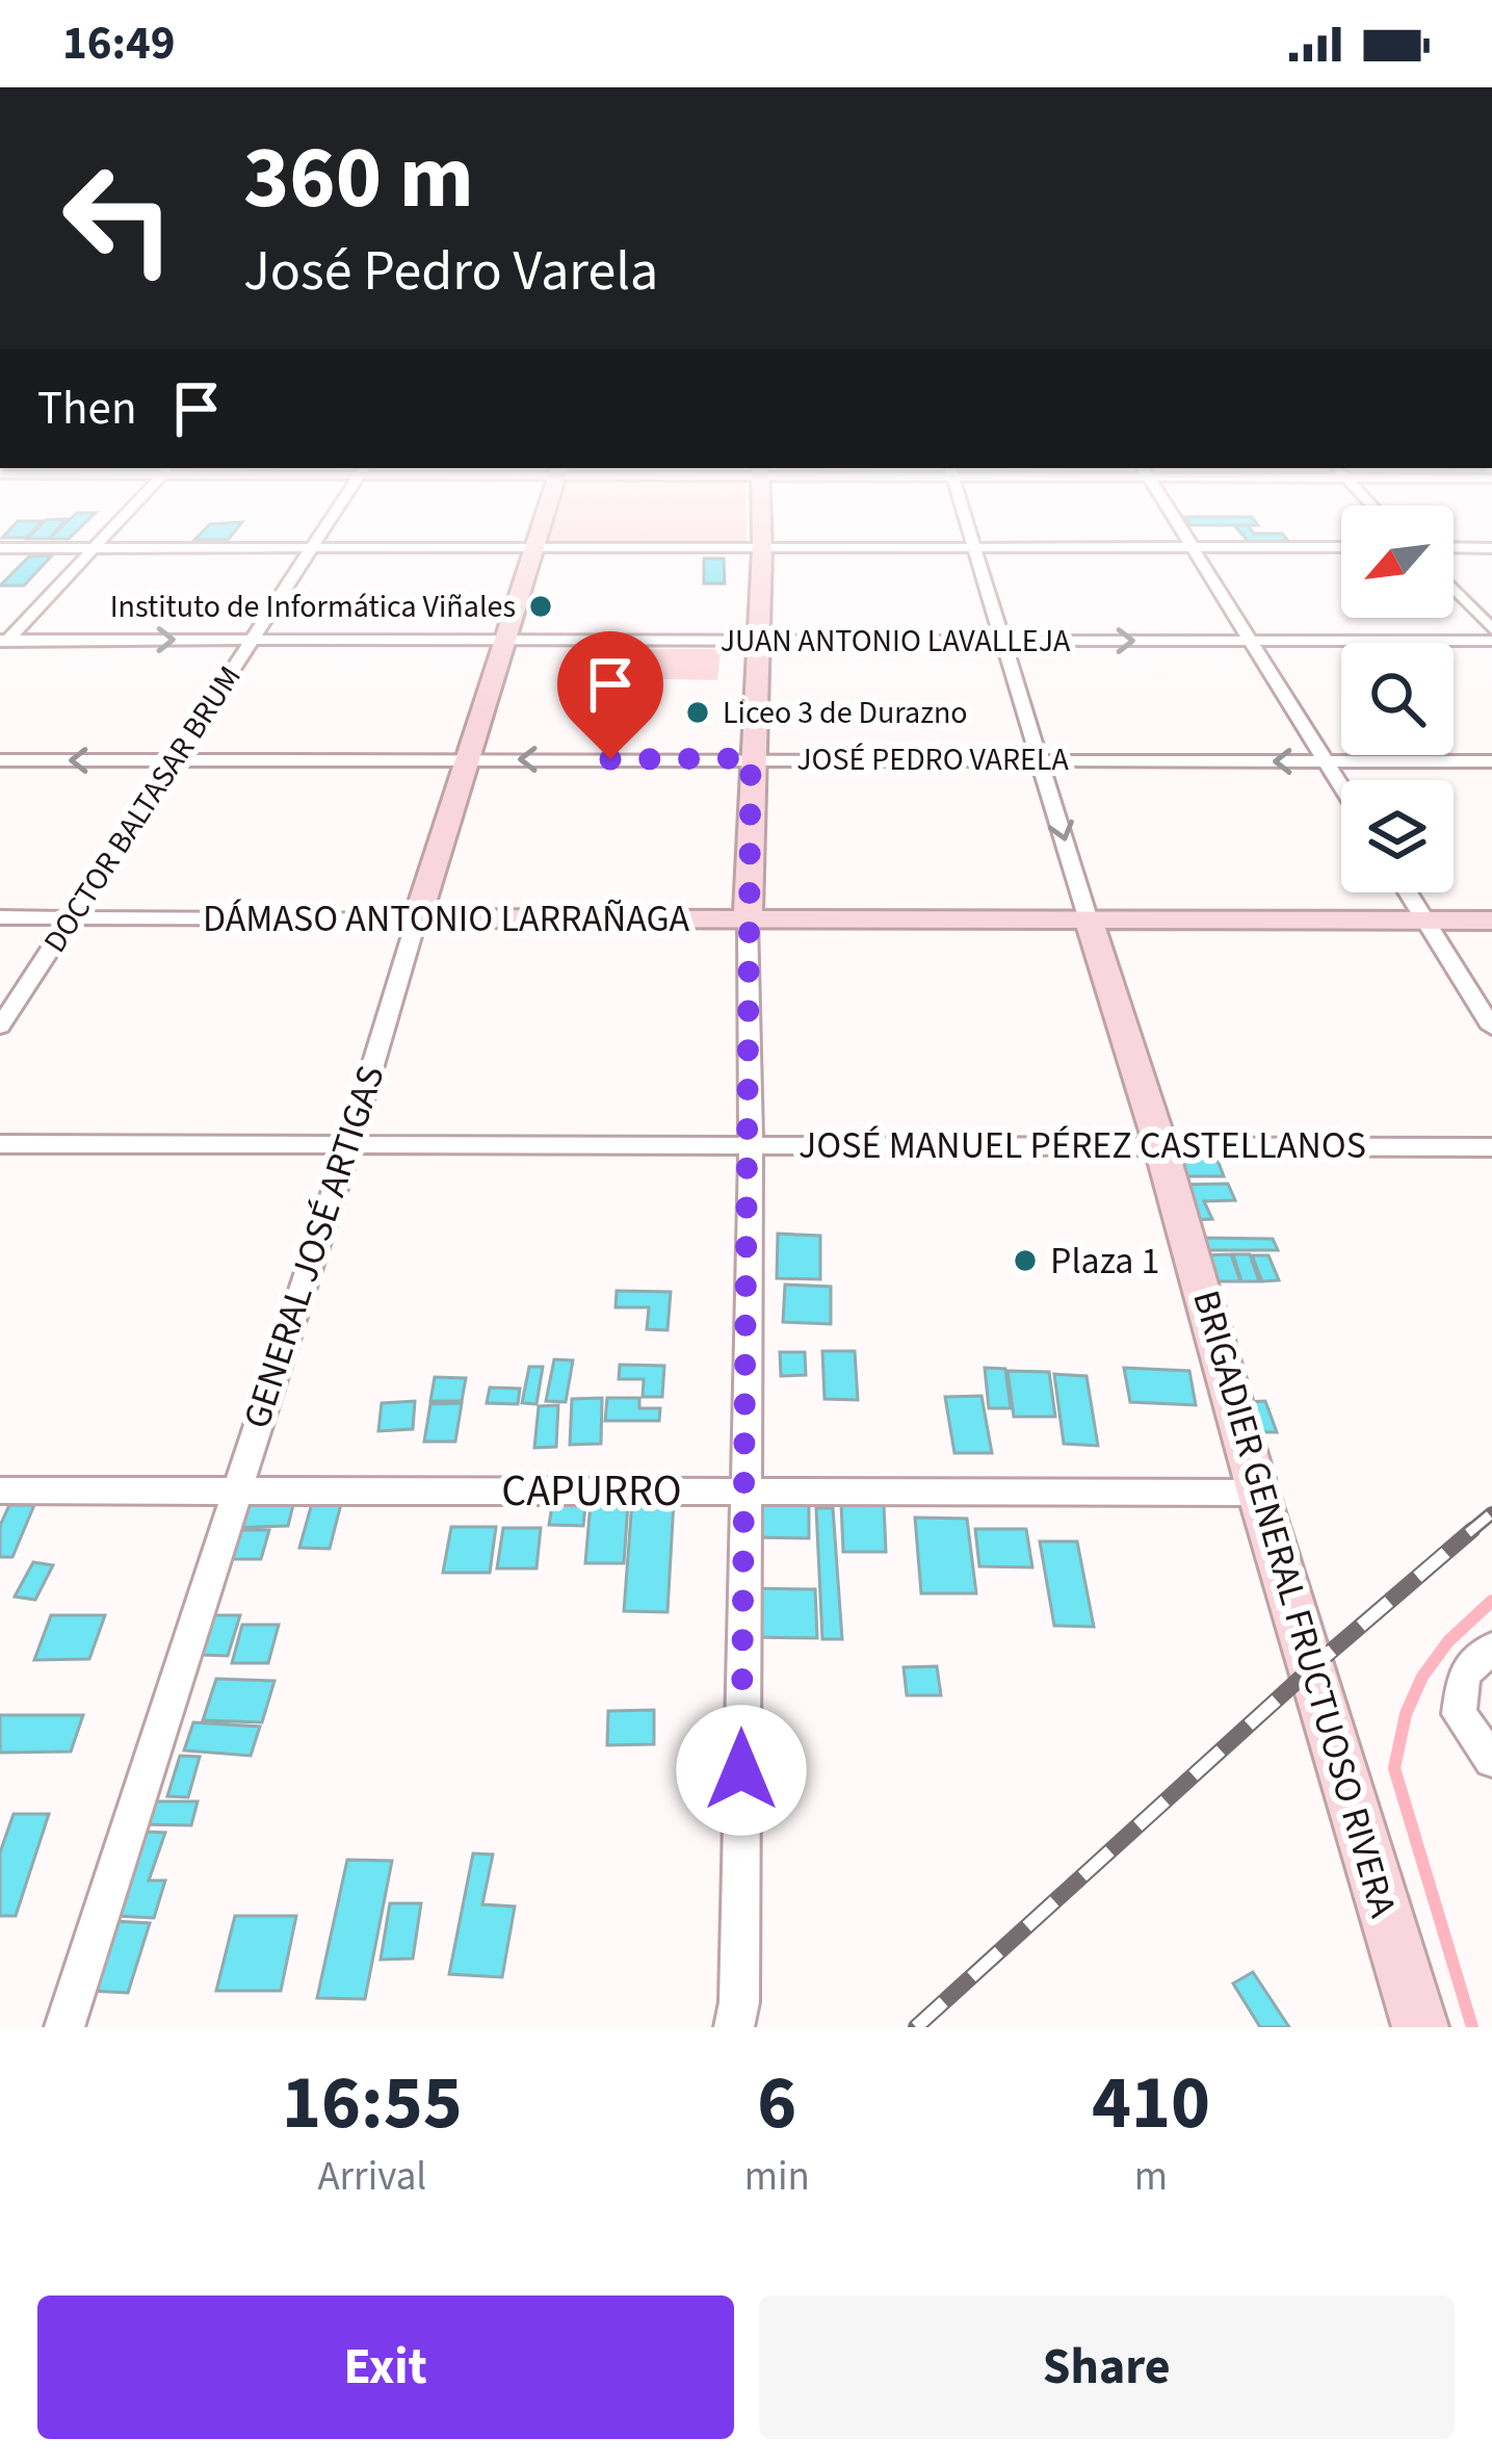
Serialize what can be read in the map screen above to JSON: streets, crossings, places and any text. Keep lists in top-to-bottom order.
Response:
{
  "streets": {
    "street": [
      "JUAN ANTONIO LAVALLEJA",
      "JOSÉ PEDRO VARELA",
      "DOCTOR BALTASAR BRUM",
      "DÁMASO ANTONIO LARRAÑAGA",
      "JOSÉ MANUEL PÉREZ CASTELLANOS",
      "GENERAL JOSÉ ARTIGAS",
      "CAPURRO",
      "BRIGADIER GENERAL FRUCTUOSO RIVERA"
    ]
  },
  "crossings": [
    ["JUAN ANTONIO LAVALLEJA", "DOCTOR BALTASAR BRUM"],
    ["JUAN ANTONIO LAVALLEJA", "GENERAL JOSÉ ARTIGAS"],
    ["JUAN ANTONIO LAVALLEJA", "BRIGADIER GENERAL FRUCTUOSO RIVERA"],
    ["JOSÉ PEDRO VARELA", "DOCTOR BALTASAR BRUM"],
    ["JOSÉ PEDRO VARELA", "GENERAL JOSÉ ARTIGAS"],
    ["JOSÉ PEDRO VARELA", "BRIGADIER GENERAL FRUCTUOSO RIVERA"],
    ["DOCTOR BALTASAR BRUM", "DÁMASO ANTONIO LARRAÑAGA"],
    ["DÁMASO ANTONIO LARRAÑAGA", "GENERAL JOSÉ ARTIGAS"],
    ["DÁMASO ANTONIO LARRAÑAGA", "BRIGADIER GENERAL FRUCTUOSO RIVERA"],
    ["JOSÉ MANUEL PÉREZ CASTELLANOS", "GENERAL JOSÉ ARTIGAS"],
    ["JOSÉ MANUEL PÉREZ CASTELLANOS", "BRIGADIER GENERAL FRUCTUOSO RIVERA"],
    ["GENERAL JOSÉ ARTIGAS", "CAPURRO"],
    ["CAPURRO", "BRIGADIER GENERAL FRUCTUOSO RIVERA"]
  ],
  "one_way": ["JOSÉ PEDRO VARELA"],
  "places": ["Instituto de Informática Viñales", "Liceo 3 de Durazno", "Plaza 1"],
  "north": "bottom left",
  "page": {
    "status": "16:49",
    "turn": ["360 m", "José Pedro Varela"],
    "then": "Then",
    "eta": [
      "16:55",
      "Arrival",
      "6",
      "min",
      "410",
      "m"
    ],
    "buttons": ["Exit", "Share"]
  }
}
